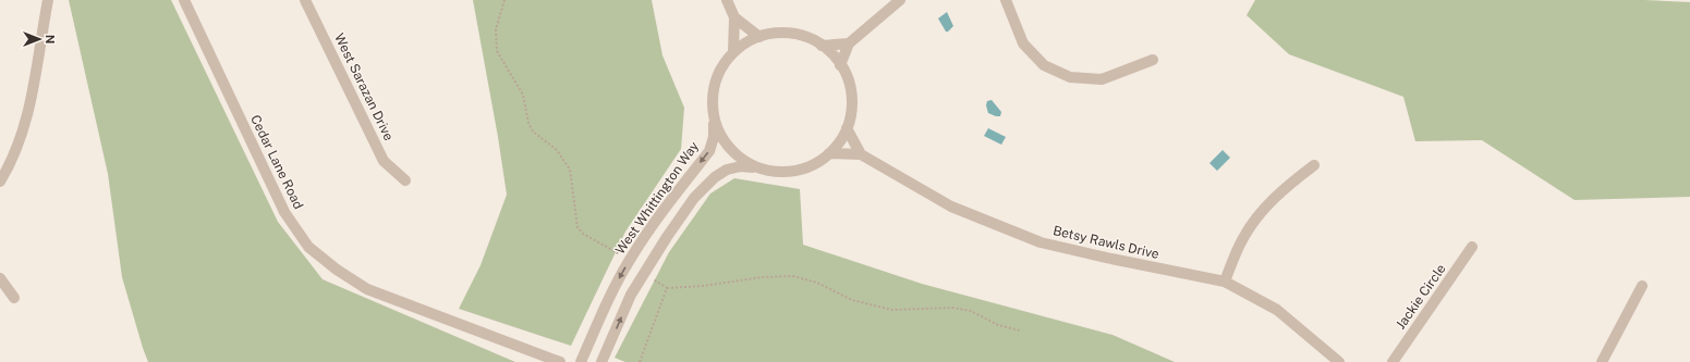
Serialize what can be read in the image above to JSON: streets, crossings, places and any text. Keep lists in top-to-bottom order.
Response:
{
  "streets": {
    "street": [
      "West Sarazan Drive",
      "Cedar Lane Road",
      "West Whittington Way",
      "Betsy Rawls Drive",
      "Jackie Circle"
    ]
  },
  "crossings": [
    ["West Whittington Way", "Betsy Rawls Drive"]
  ],
  "north": "right"
}
